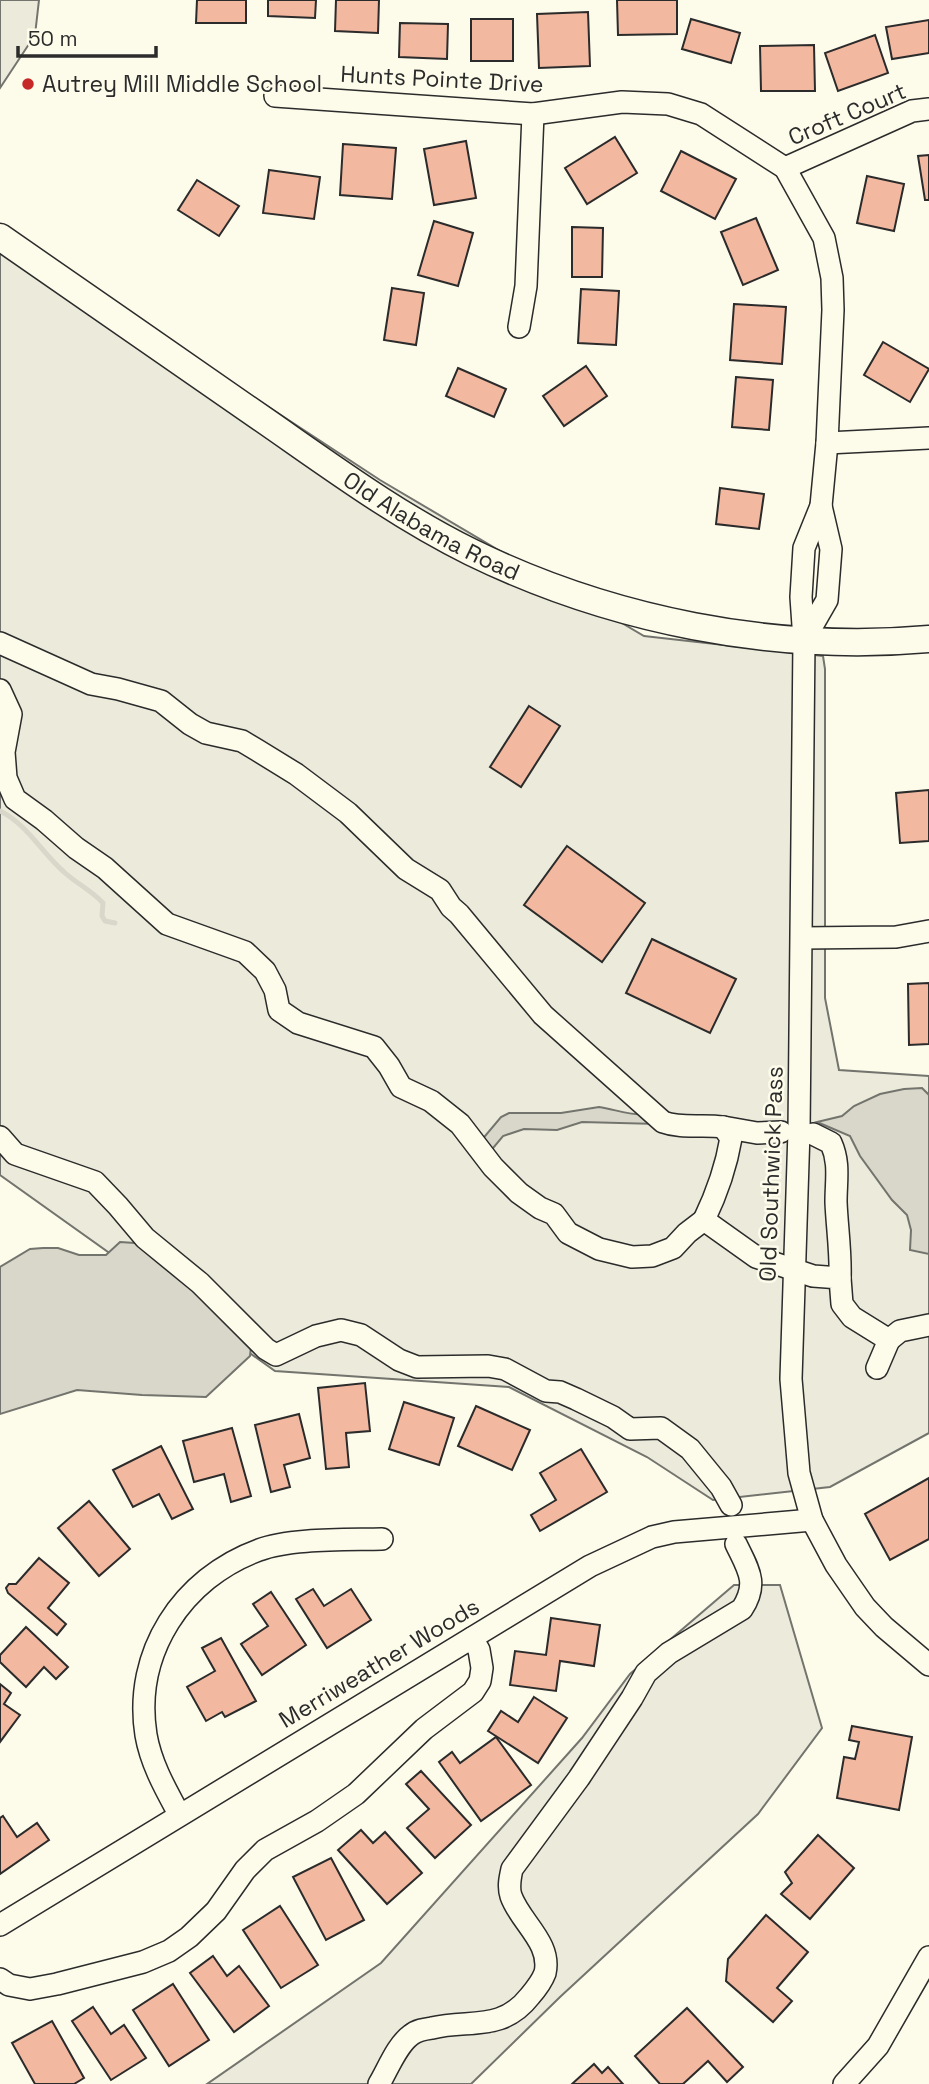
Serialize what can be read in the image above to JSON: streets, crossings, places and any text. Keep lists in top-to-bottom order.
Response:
{
  "streets": {
    "main road": ["Old Alabama Road"],
    "street": [
      "Hunts Pointe Drive",
      "Croft Court",
      "Old Southwick Pass",
      "Merriweather Woods"
    ]
  },
  "crossings": [
    ["Hunts Pointe Drive", "Croft Court"],
    ["Hunts Pointe Drive", "Old Alabama Road"],
    ["Hunts Pointe Drive", "Old Southwick Pass"],
    ["Old Alabama Road", "Old Southwick Pass"],
    ["Old Southwick Pass", "Merriweather Woods"]
  ],
  "places": ["Autrey Mill Middle School"],
  "scale_bar": "50 m"
}
